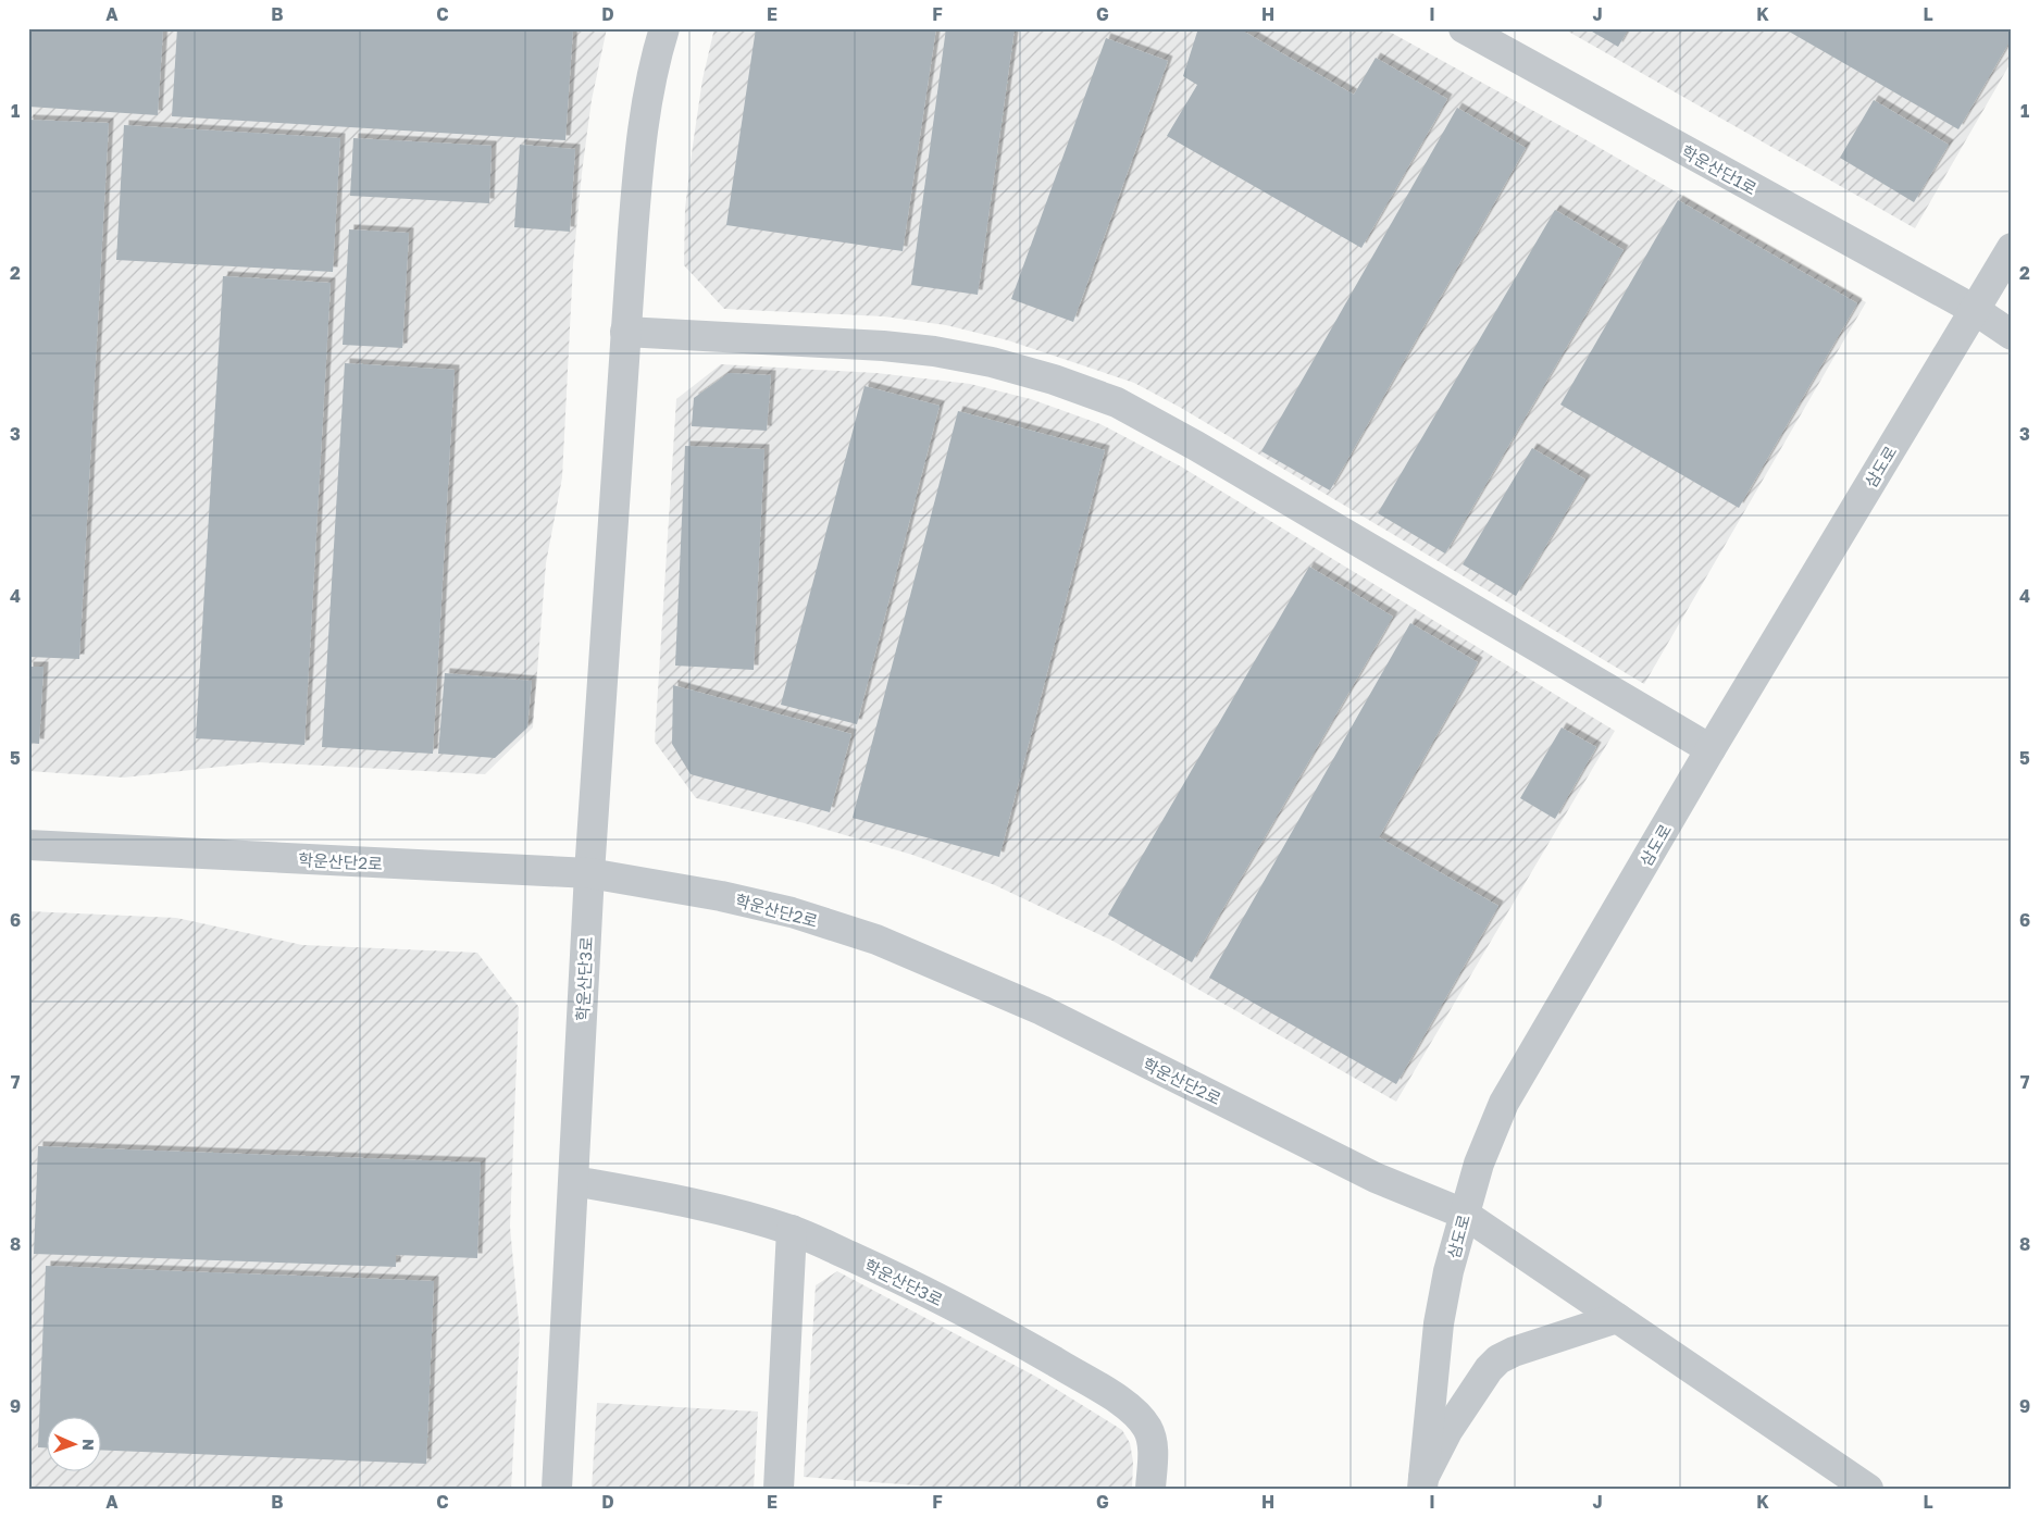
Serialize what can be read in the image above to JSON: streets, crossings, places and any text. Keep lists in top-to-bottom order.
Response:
{
  "streets": {
    "street": [
      "학운산단1로",
      "삼도로",
      "학운산단2로",
      "학운산단3로"
    ]
  },
  "crossings": [
    ["학운산단1로", "삼도로"],
    ["삼도로", "학운산단2로"],
    ["학운산단2로", "학운산단3로"]
  ],
  "north": "right",
  "grid": {
    "columns": [
      "A",
      "B",
      "C",
      "D",
      "E",
      "F",
      "G",
      "H",
      "I",
      "J",
      "K",
      "L"
    ],
    "rows": [
      "1",
      "2",
      "3",
      "4",
      "5",
      "6",
      "7",
      "8",
      "9"
    ]
  }
}
